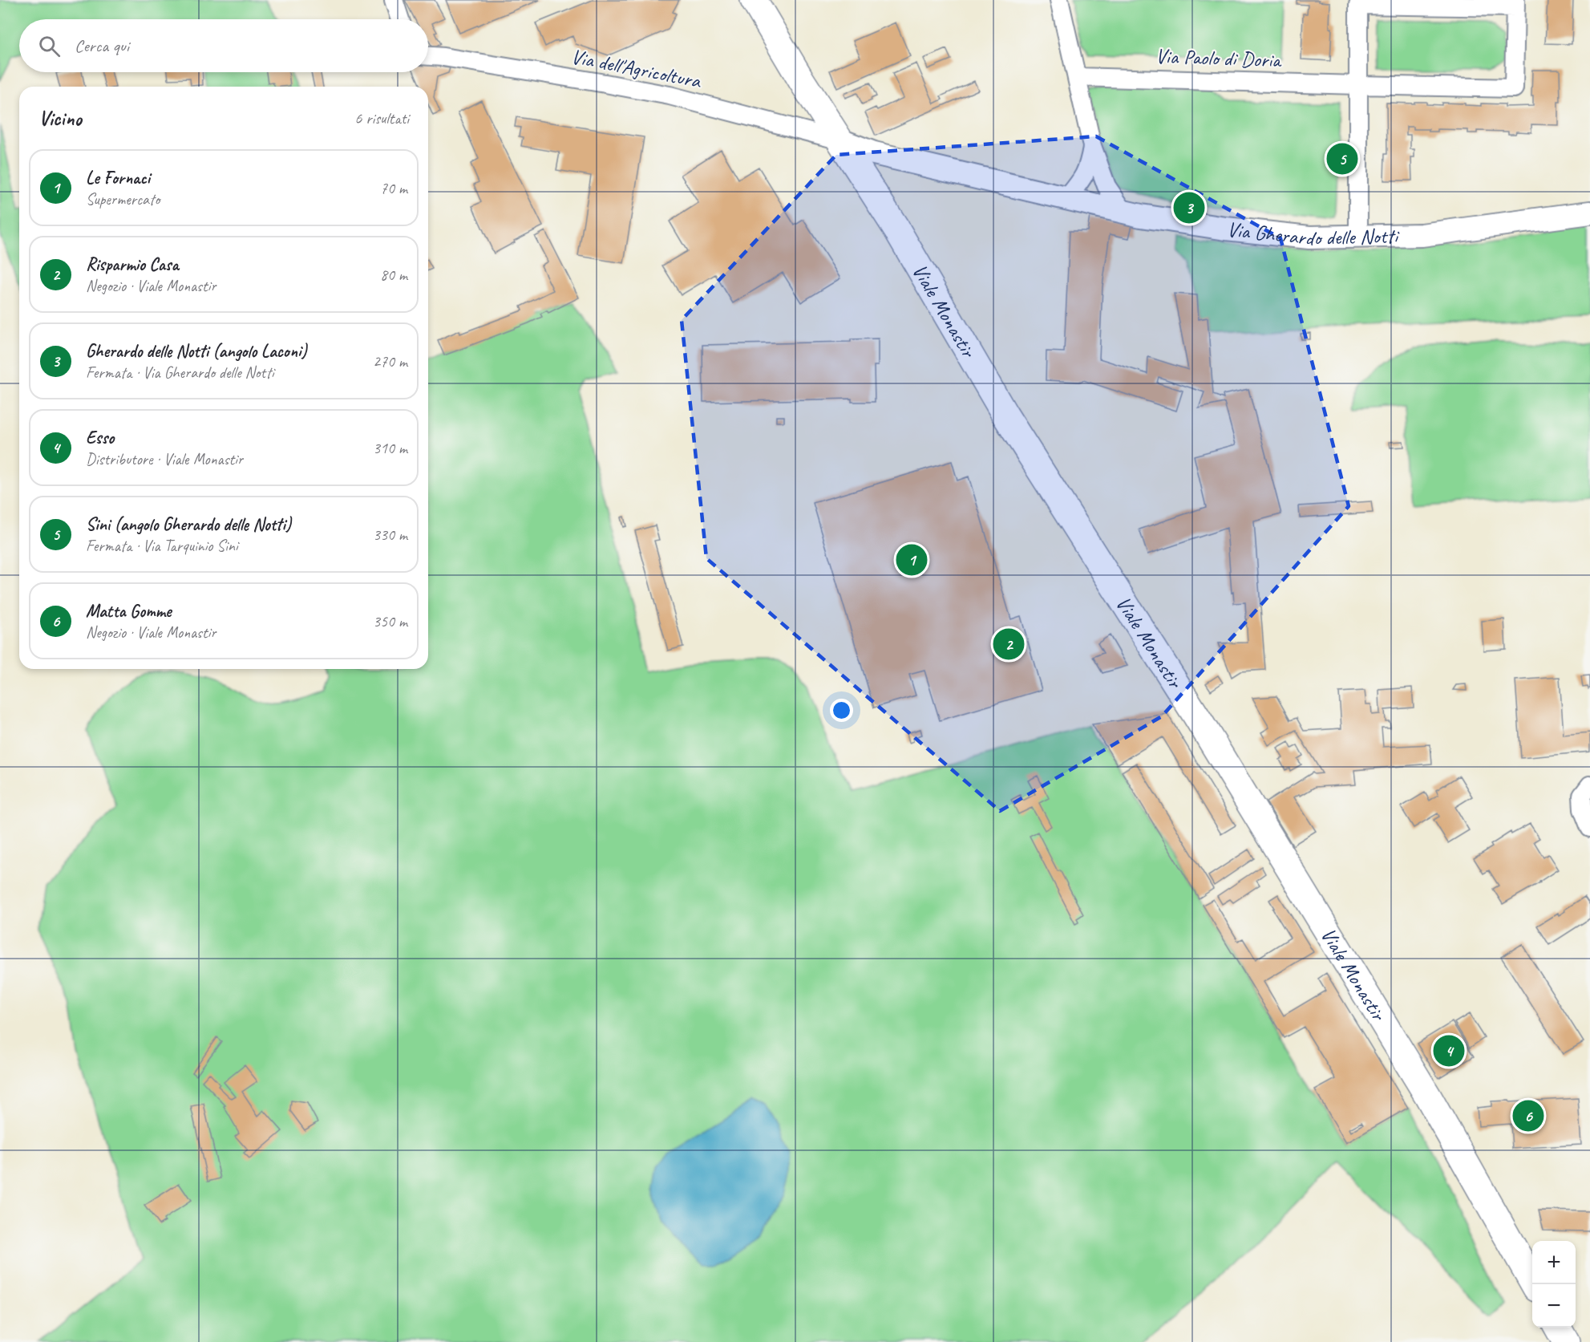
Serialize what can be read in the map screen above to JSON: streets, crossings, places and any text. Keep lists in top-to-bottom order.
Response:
{
  "streets": {
    "main road": ["Viale Monastir"],
    "street": ["Via Paolo di Doria", "Via dell'Agricoltura", "Via Gherardo delle Notti"]
  },
  "crossings": [
    ["Via dell'Agricoltura", "Via Gherardo delle Notti"],
    ["Via dell'Agricoltura", "Viale Monastir"],
    ["Via Gherardo delle Notti", "Viale Monastir"]
  ],
  "page": {
    "search": "Cerca qui",
    "heading": ["Vicino", "6 risultati"],
    "pins": [
      "5",
      "3",
      "1",
      "2",
      "4",
      "6"
    ],
    "list": [
      {
        "mark": "1",
        "name": "Le Fornaci",
        "note": "Supermercato",
        "value": "70 m"
      },
      {
        "mark": "2",
        "name": "Risparmio Casa",
        "note": "Negozio · Viale Monastir",
        "value": "80 m"
      },
      {
        "mark": "3",
        "name": "Gherardo delle Notti (angolo Laconi)",
        "note": "Fermata · Via Gherardo delle Notti",
        "value": "270 m"
      },
      {
        "mark": "4",
        "name": "Esso",
        "note": "Distributore · Viale Monastir",
        "value": "310 m"
      },
      {
        "mark": "5",
        "name": "Sini (angolo Gherardo delle Notti)",
        "note": "Fermata · Via Tarquinio Sini",
        "value": "330 m"
      },
      {
        "mark": "6",
        "name": "Matta Gomme",
        "note": "Negozio · Viale Monastir",
        "value": "350 m"
      }
    ],
    "map_buttons": ["+", "−"]
  }
}
